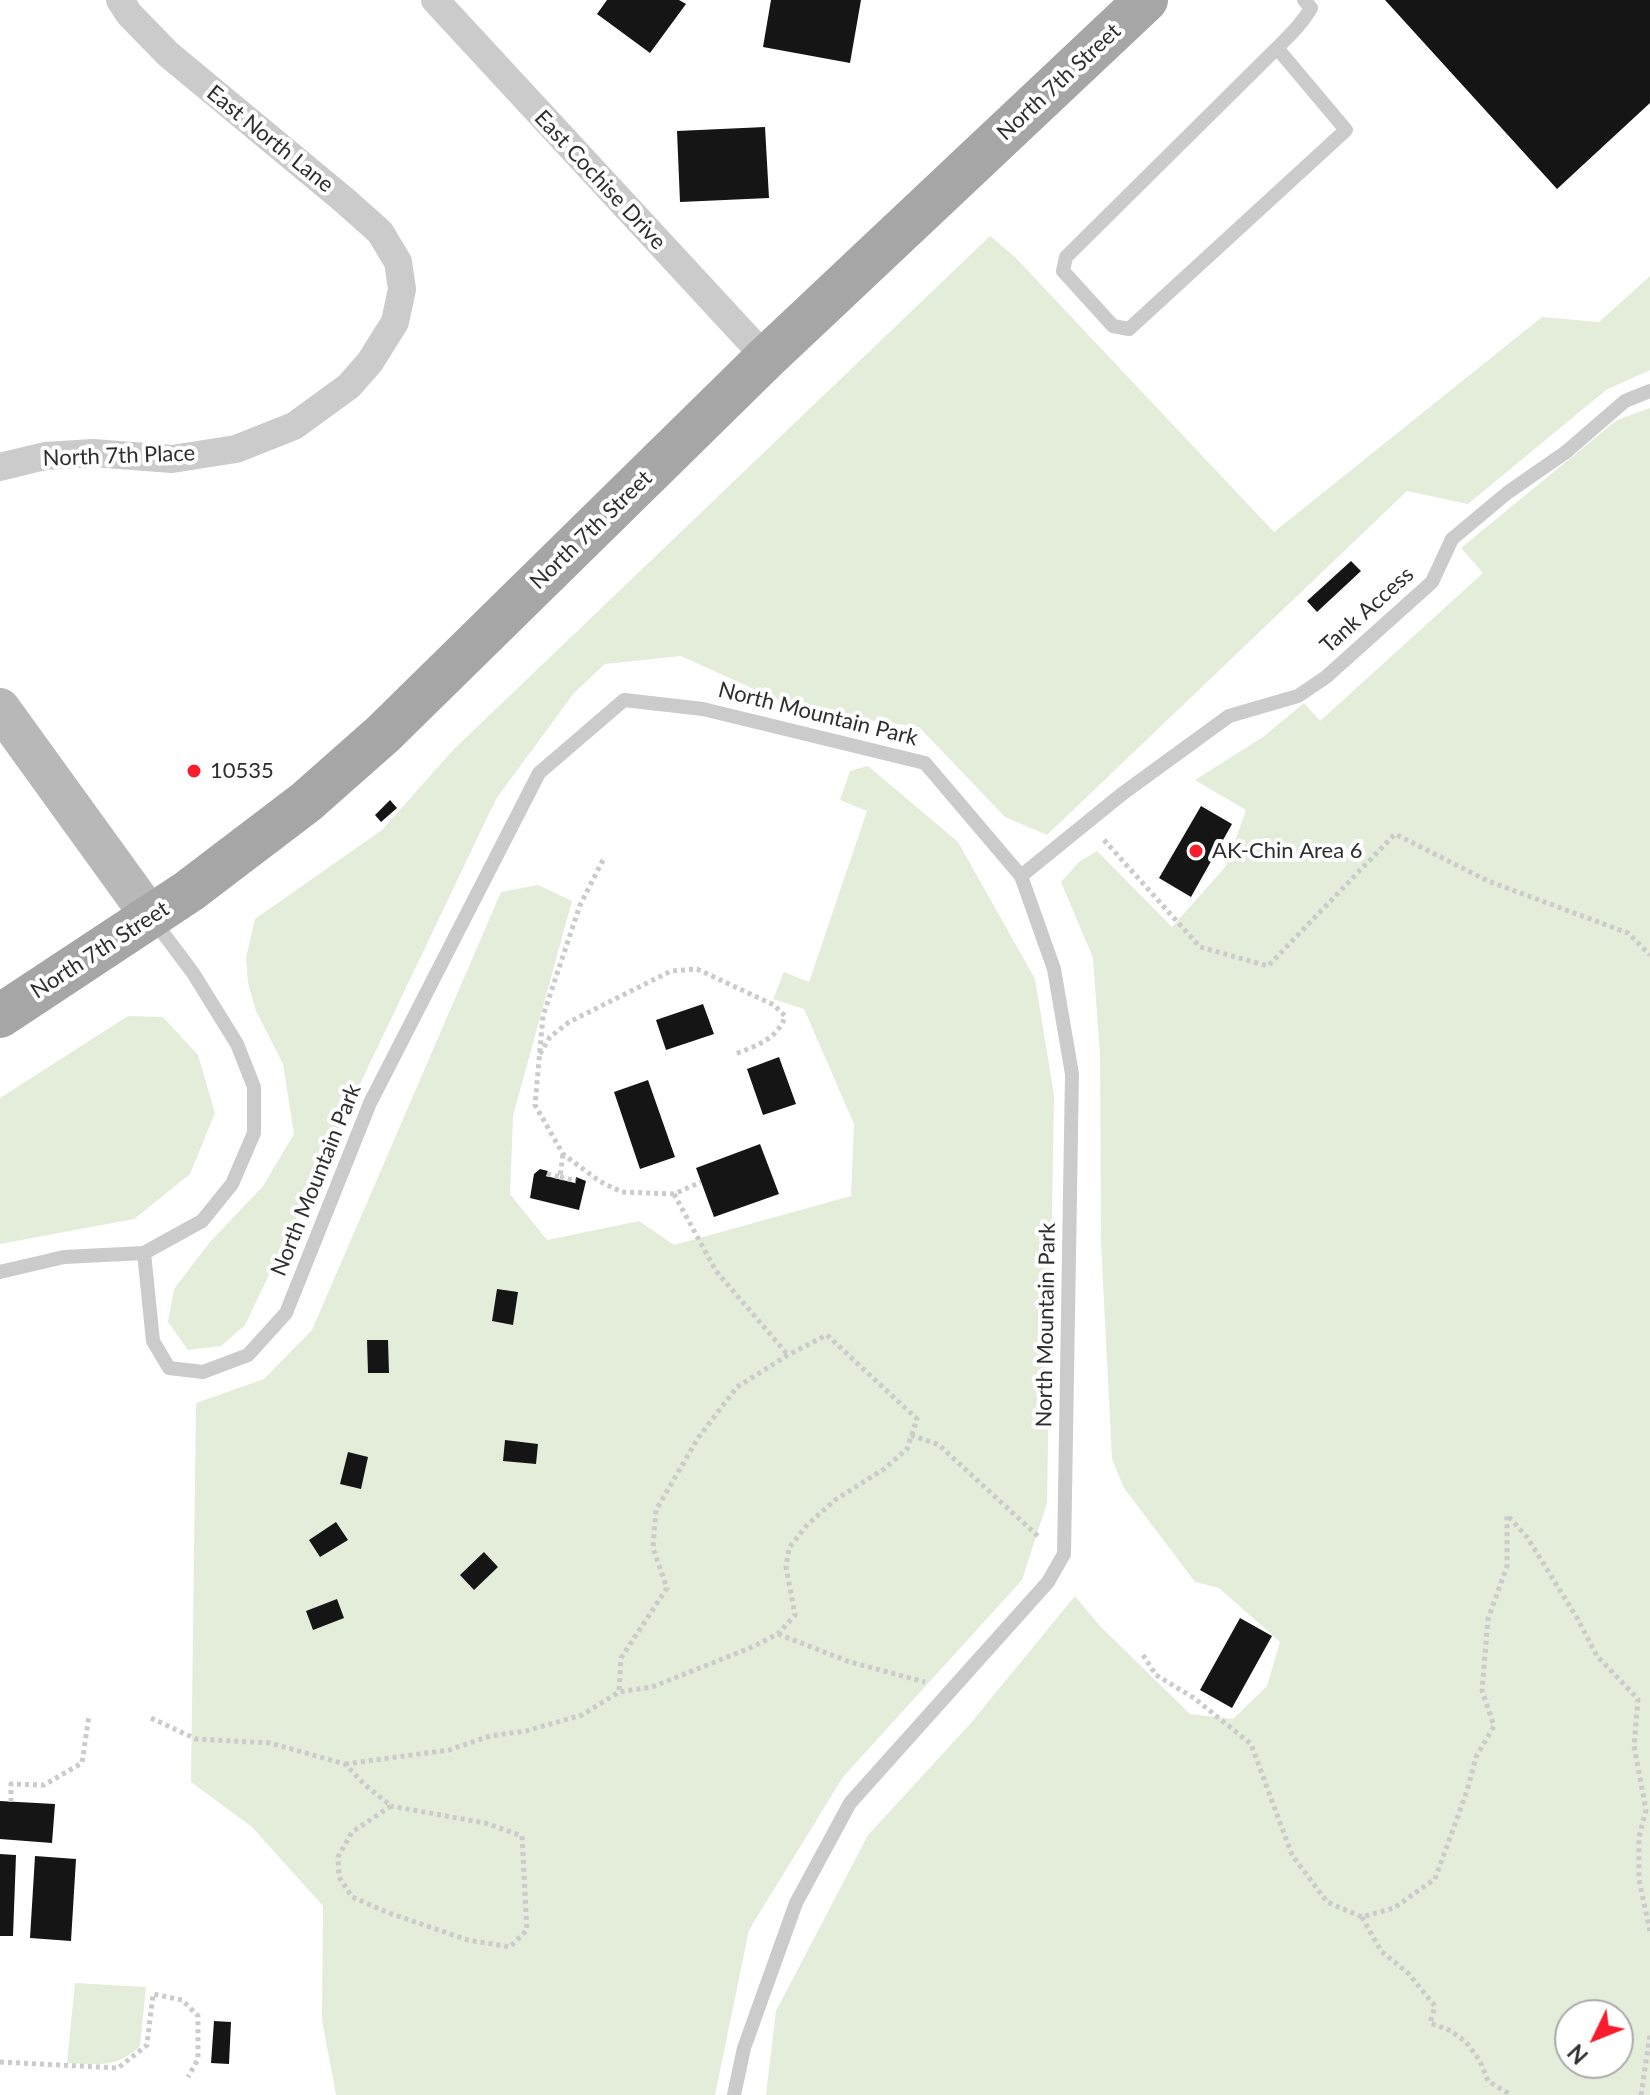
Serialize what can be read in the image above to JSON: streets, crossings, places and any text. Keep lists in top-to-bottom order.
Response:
{
  "streets": {
    "main road": ["North 7th Street"],
    "street": ["East North Lane", "East Cochise Drive", "North 7th Place"],
    "lane": ["Tank Access", "North Mountain Park"]
  },
  "crossings": [
    ["North 7th Street", "East Cochise Drive"],
    ["East North Lane", "North 7th Place"],
    ["Tank Access", "North Mountain Park"]
  ],
  "places": ["10535", "AK-Chin Area 6"],
  "north": "bottom left"
}
